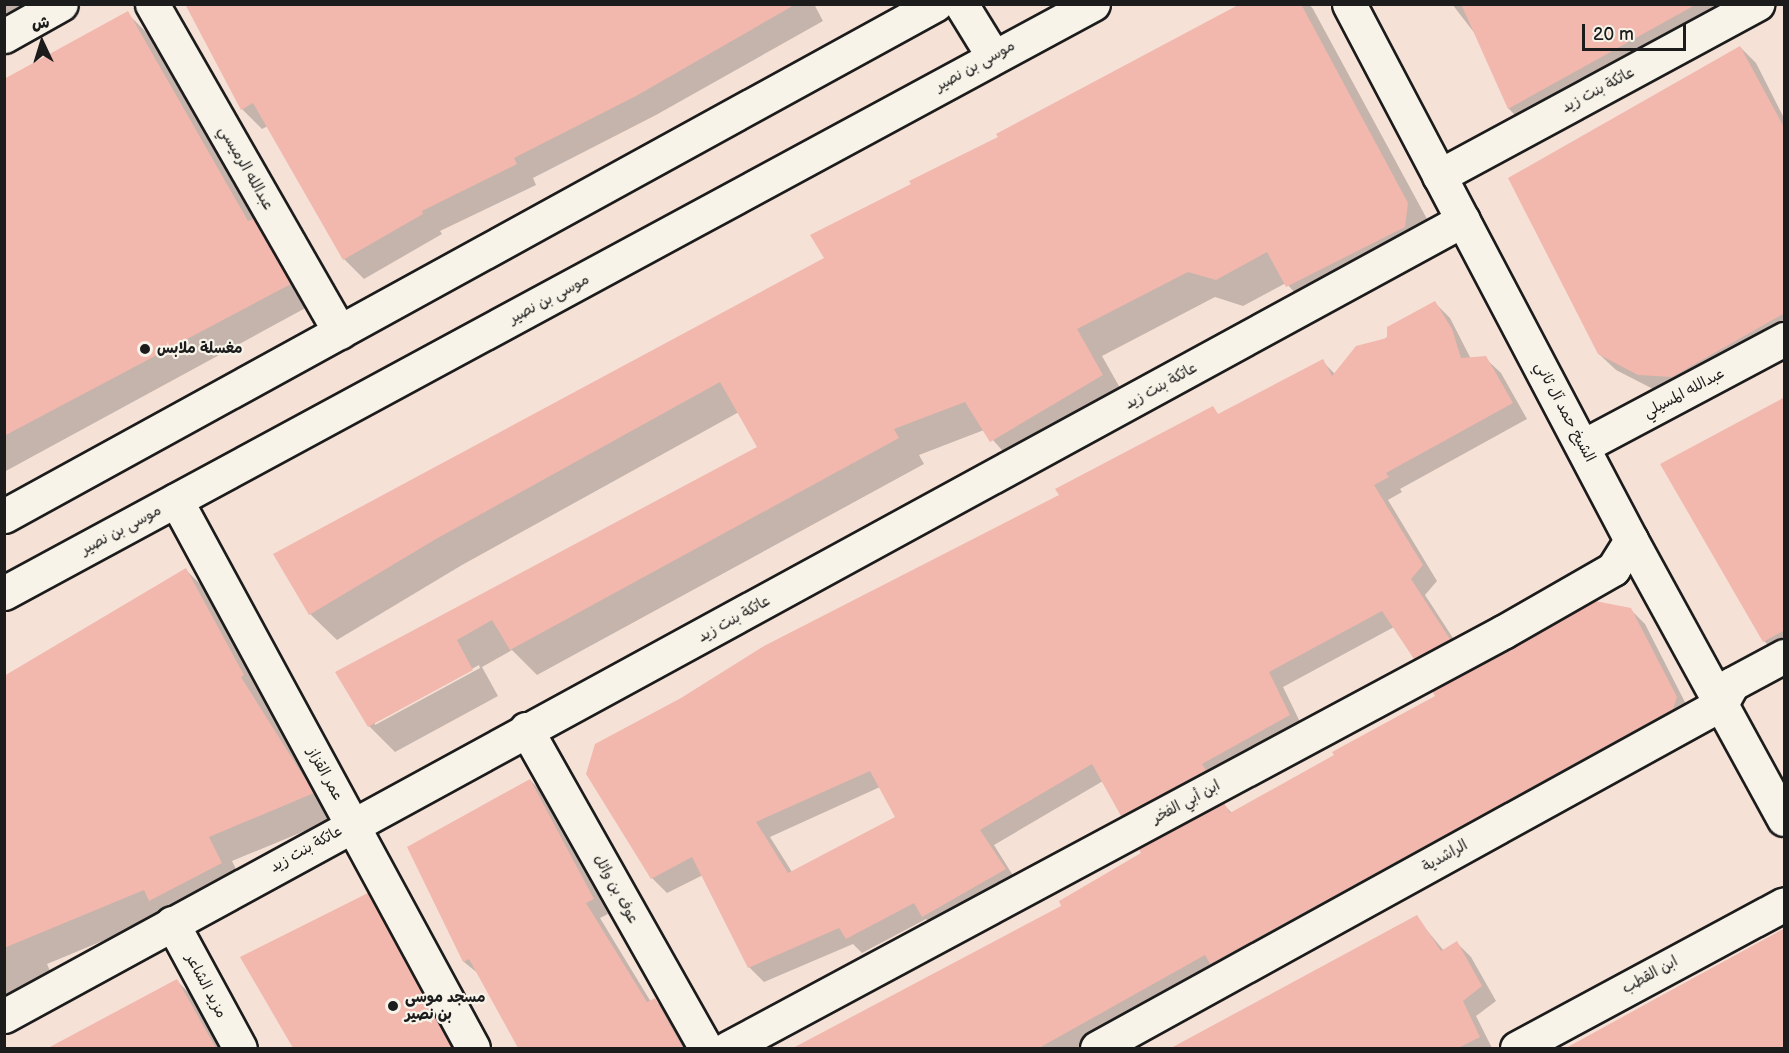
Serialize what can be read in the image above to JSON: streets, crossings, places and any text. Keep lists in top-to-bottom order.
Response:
{
  "streets": {
    "street": [
      "موسى بن نصير",
      "عاتكة بنت زيد",
      "عبدالله الرميسي",
      "عبدالله المسيلي",
      "الشيخ حمد آل ثاني",
      "عمر القزاز",
      "ابن أبي الفخر",
      "الراشدية",
      "عوف بن وائل",
      "ابن القطب",
      "مزيد الشاعر"
    ]
  },
  "crossings": [
    ["موسى بن نصير", "عمر القزاز"],
    ["عاتكة بنت زيد", "الشيخ حمد آل ثاني"],
    ["عاتكة بنت زيد", "عمر القزاز"],
    ["عاتكة بنت زيد", "عوف بن وائل"],
    ["عاتكة بنت زيد", "مزيد الشاعر"],
    ["عبدالله المسيلي", "الشيخ حمد آل ثاني"],
    ["الشيخ حمد آل ثاني", "ابن أبي الفخر"],
    ["الشيخ حمد آل ثاني", "الراشدية"]
  ],
  "places": ["مغسلة ملابس", "مسجد موسى بن نصير"],
  "scale_bar": "20 m",
  "north": "top"
}
